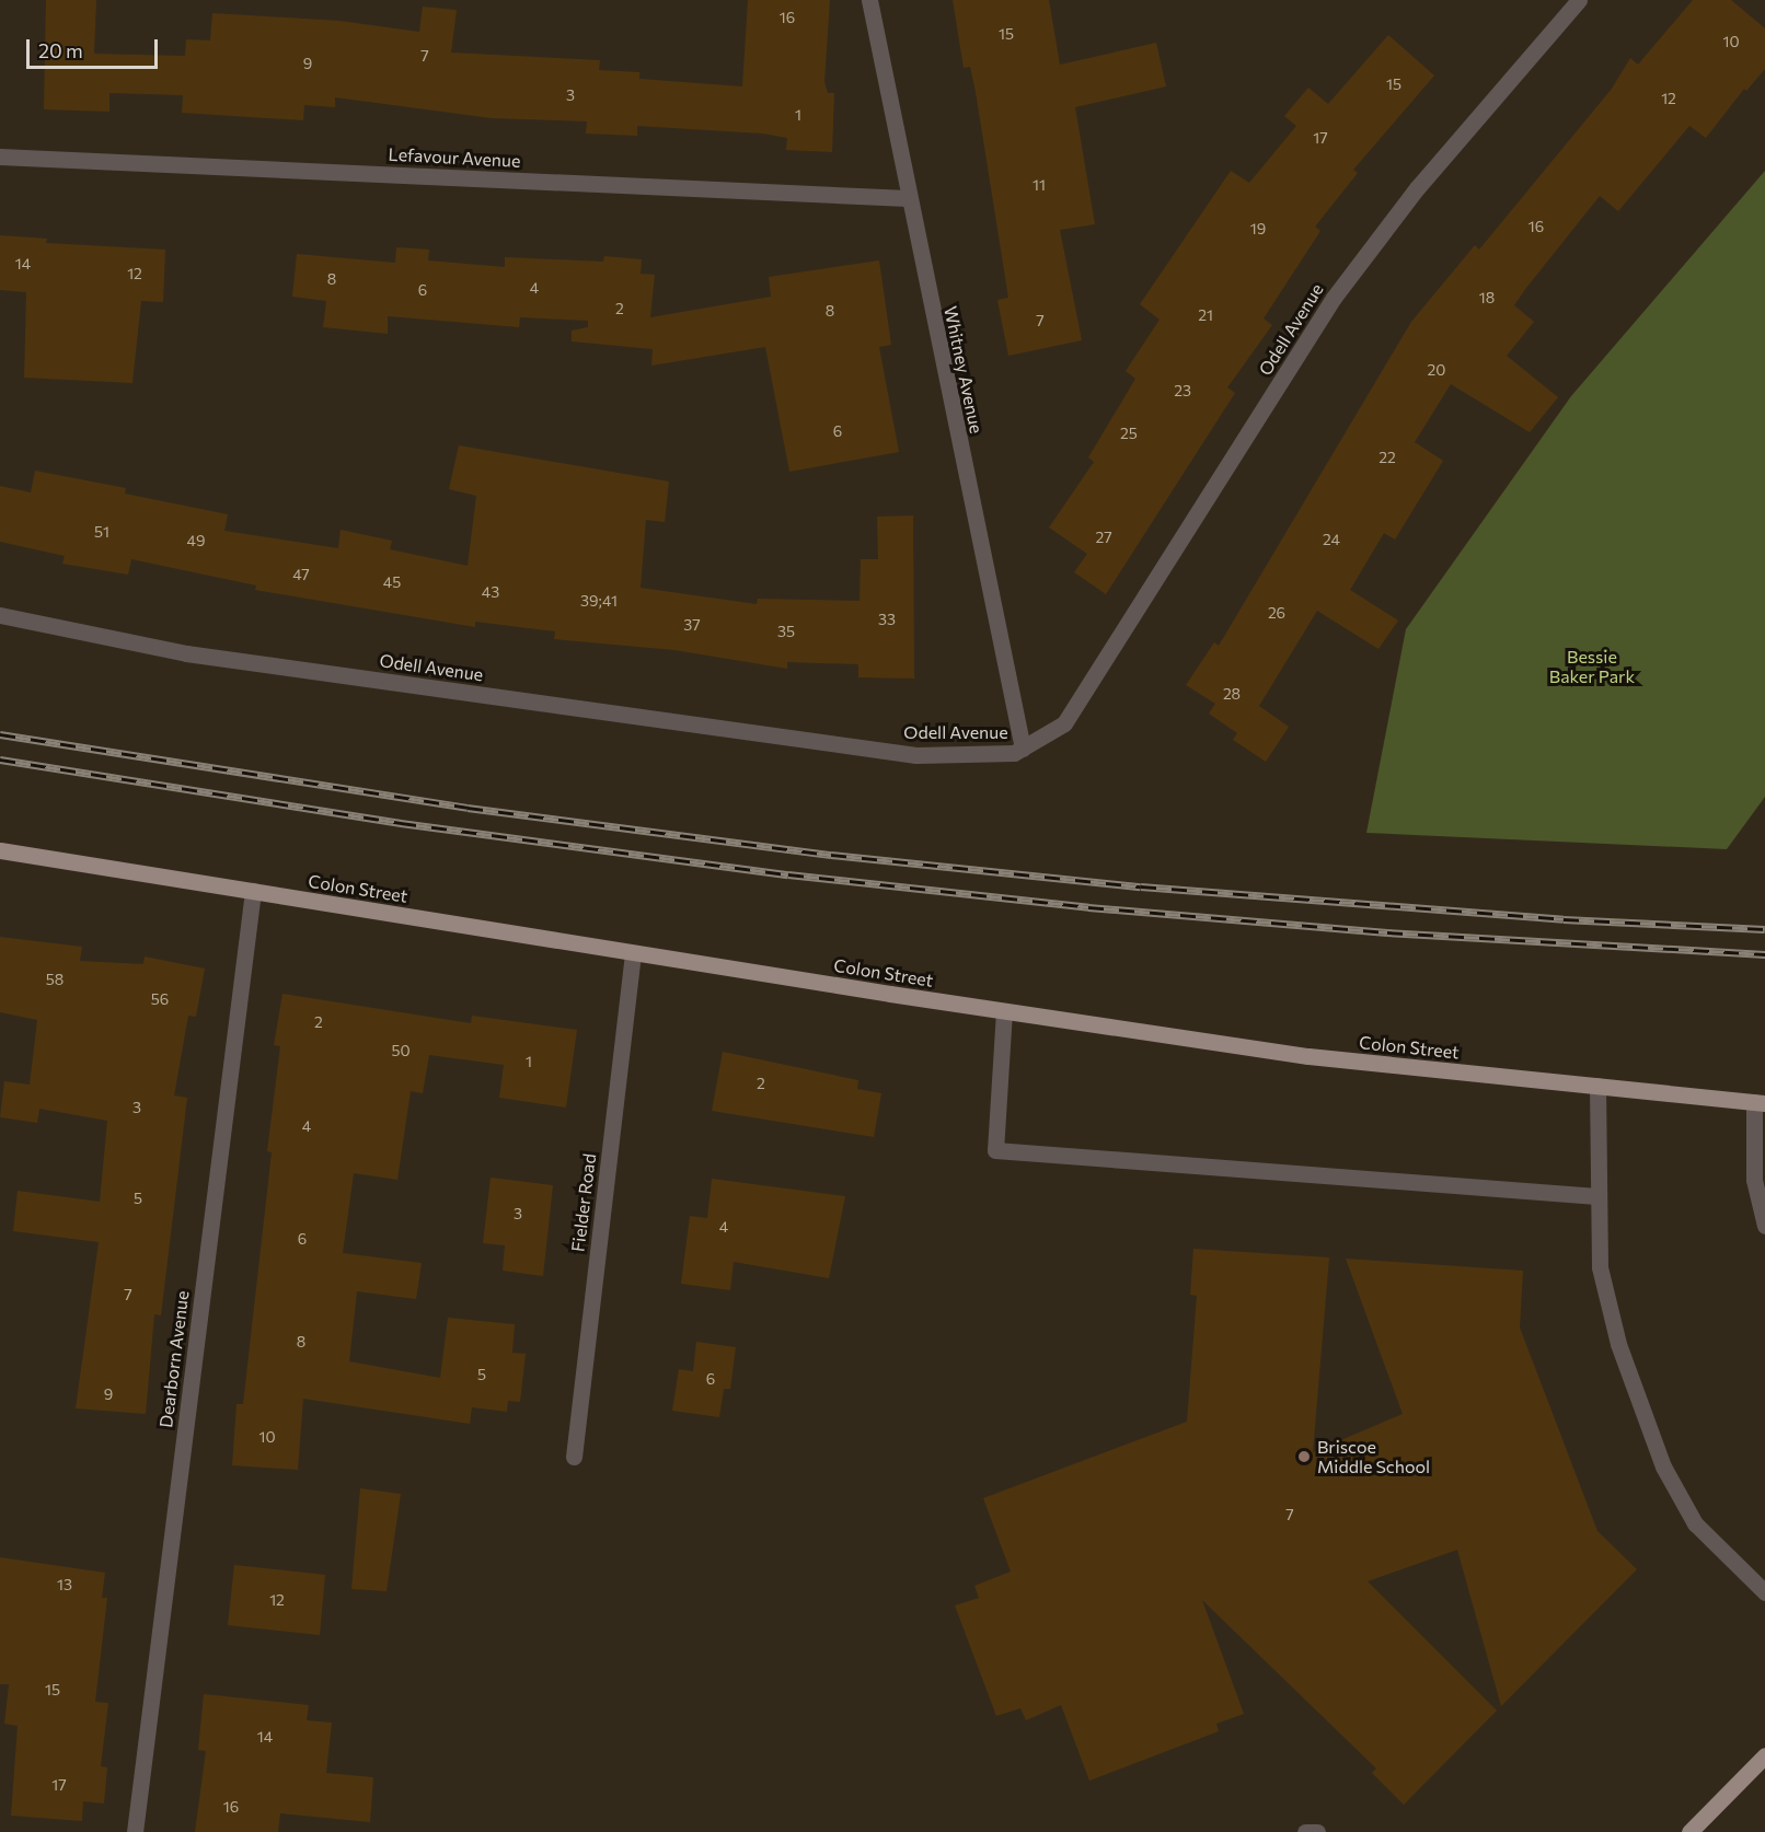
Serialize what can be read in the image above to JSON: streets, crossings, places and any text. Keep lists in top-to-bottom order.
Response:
{
  "streets": {
    "main road": ["Colon Street"],
    "street": [
      "Lefavour Avenue",
      "Odell Avenue",
      "Whitney Avenue",
      "Fielder Road",
      "Dearborn Avenue"
    ]
  },
  "crossings": [
    ["Lefavour Avenue", "Whitney Avenue"],
    ["Odell Avenue", "Whitney Avenue"],
    ["Colon Street", "Fielder Road"],
    ["Colon Street", "Dearborn Avenue"]
  ],
  "parks": ["Bessie Baker Park"],
  "places": ["Briscoe Middle School"],
  "house_numbers": [
    "16",
    "15",
    "10",
    "7",
    "9",
    "15",
    "3",
    "12",
    "1",
    "17",
    "11",
    "16",
    "19",
    "14",
    "12",
    "8",
    "4",
    "6",
    "18",
    "2",
    "8",
    "21",
    "7",
    "20",
    "23",
    "6",
    "25",
    "22",
    "51",
    "27",
    "24",
    "49",
    "47",
    "45",
    "43",
    "39;41",
    "26",
    "33",
    "37",
    "35",
    "28",
    "58",
    "56",
    "2",
    "50",
    "1",
    "2",
    "3",
    "4",
    "5",
    "3",
    "4",
    "6",
    "7",
    "8",
    "5",
    "6",
    "9",
    "10",
    "7",
    "13",
    "12",
    "15",
    "14",
    "17",
    "16"
  ],
  "scale_bar": "20 m"
}
